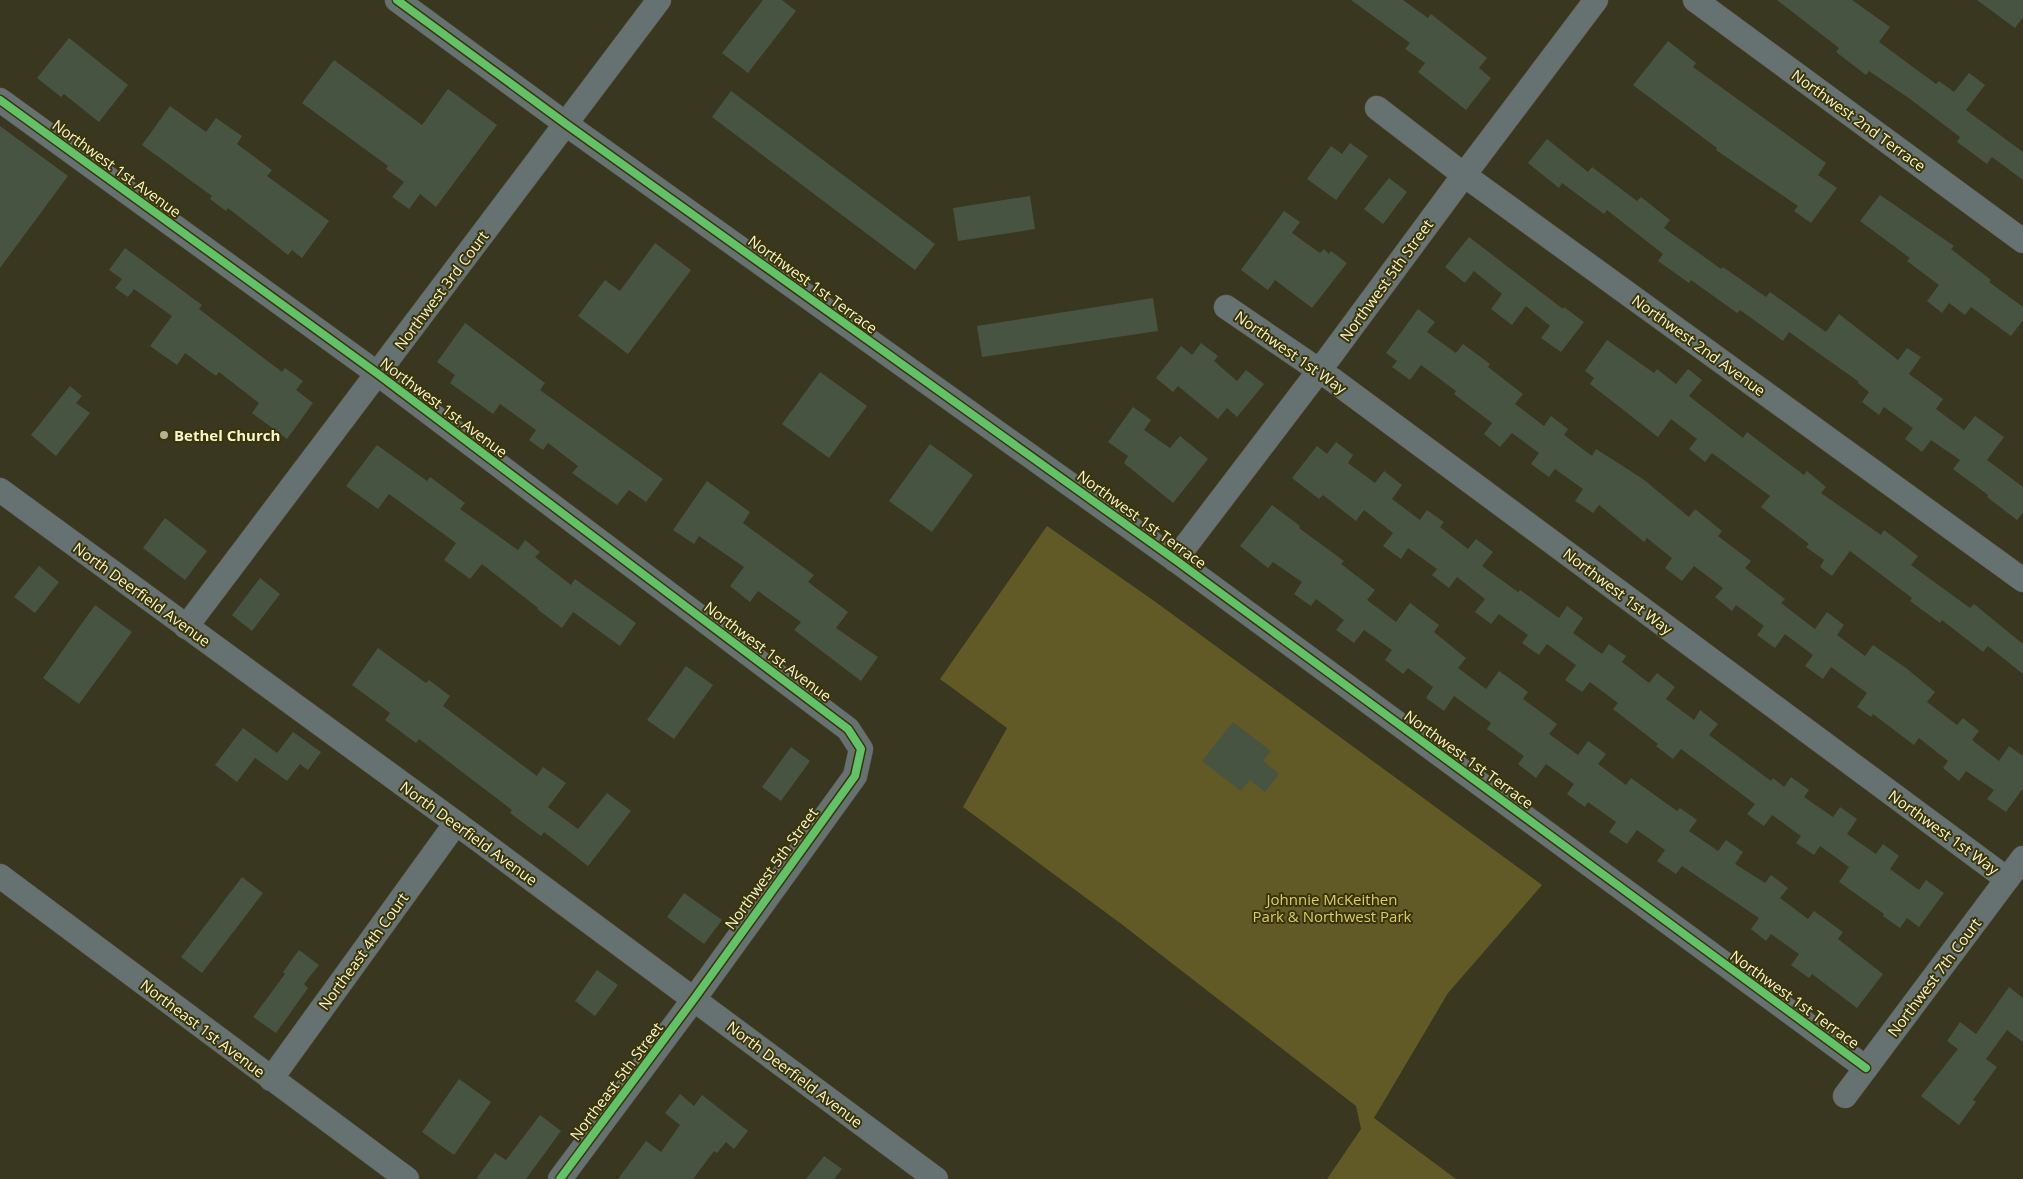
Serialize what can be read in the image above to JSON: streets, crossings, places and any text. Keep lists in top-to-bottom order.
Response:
{
  "streets": {
    "street": [
      "Northwest 2nd Terrace",
      "Northwest 1st Avenue",
      "Northwest 5th Street",
      "Northwest 1st Terrace",
      "Northwest 3rd Court",
      "Northwest 2nd Avenue",
      "Northwest 1st Way",
      "North Deerfield Avenue",
      "Northeast 4th Court",
      "Northwest 7th Court",
      "Northeast 1st Avenue",
      "Northeast 5th Street"
    ]
  },
  "crossings": [
    ["Northwest 1st Avenue", "Northwest 5th Street"],
    ["Northwest 1st Avenue", "Northwest 3rd Court"],
    ["Northwest 5th Street", "Northwest 1st Terrace"],
    ["Northwest 5th Street", "Northwest 2nd Avenue"],
    ["Northwest 5th Street", "Northwest 1st Way"],
    ["Northwest 5th Street", "North Deerfield Avenue"],
    ["Northwest 5th Street", "Northeast 5th Street"],
    ["Northwest 1st Terrace", "Northwest 3rd Court"],
    ["Northwest 1st Terrace", "Northwest 7th Court"],
    ["Northwest 3rd Court", "North Deerfield Avenue"],
    ["Northwest 1st Way", "Northwest 7th Court"],
    ["North Deerfield Avenue", "Northeast 4th Court"],
    ["North Deerfield Avenue", "Northeast 5th Street"],
    ["Northeast 4th Court", "Northeast 1st Avenue"]
  ],
  "parks": ["Johnnie McKeithen Park & Northwest Park"],
  "places": ["Bethel Church"]
}
